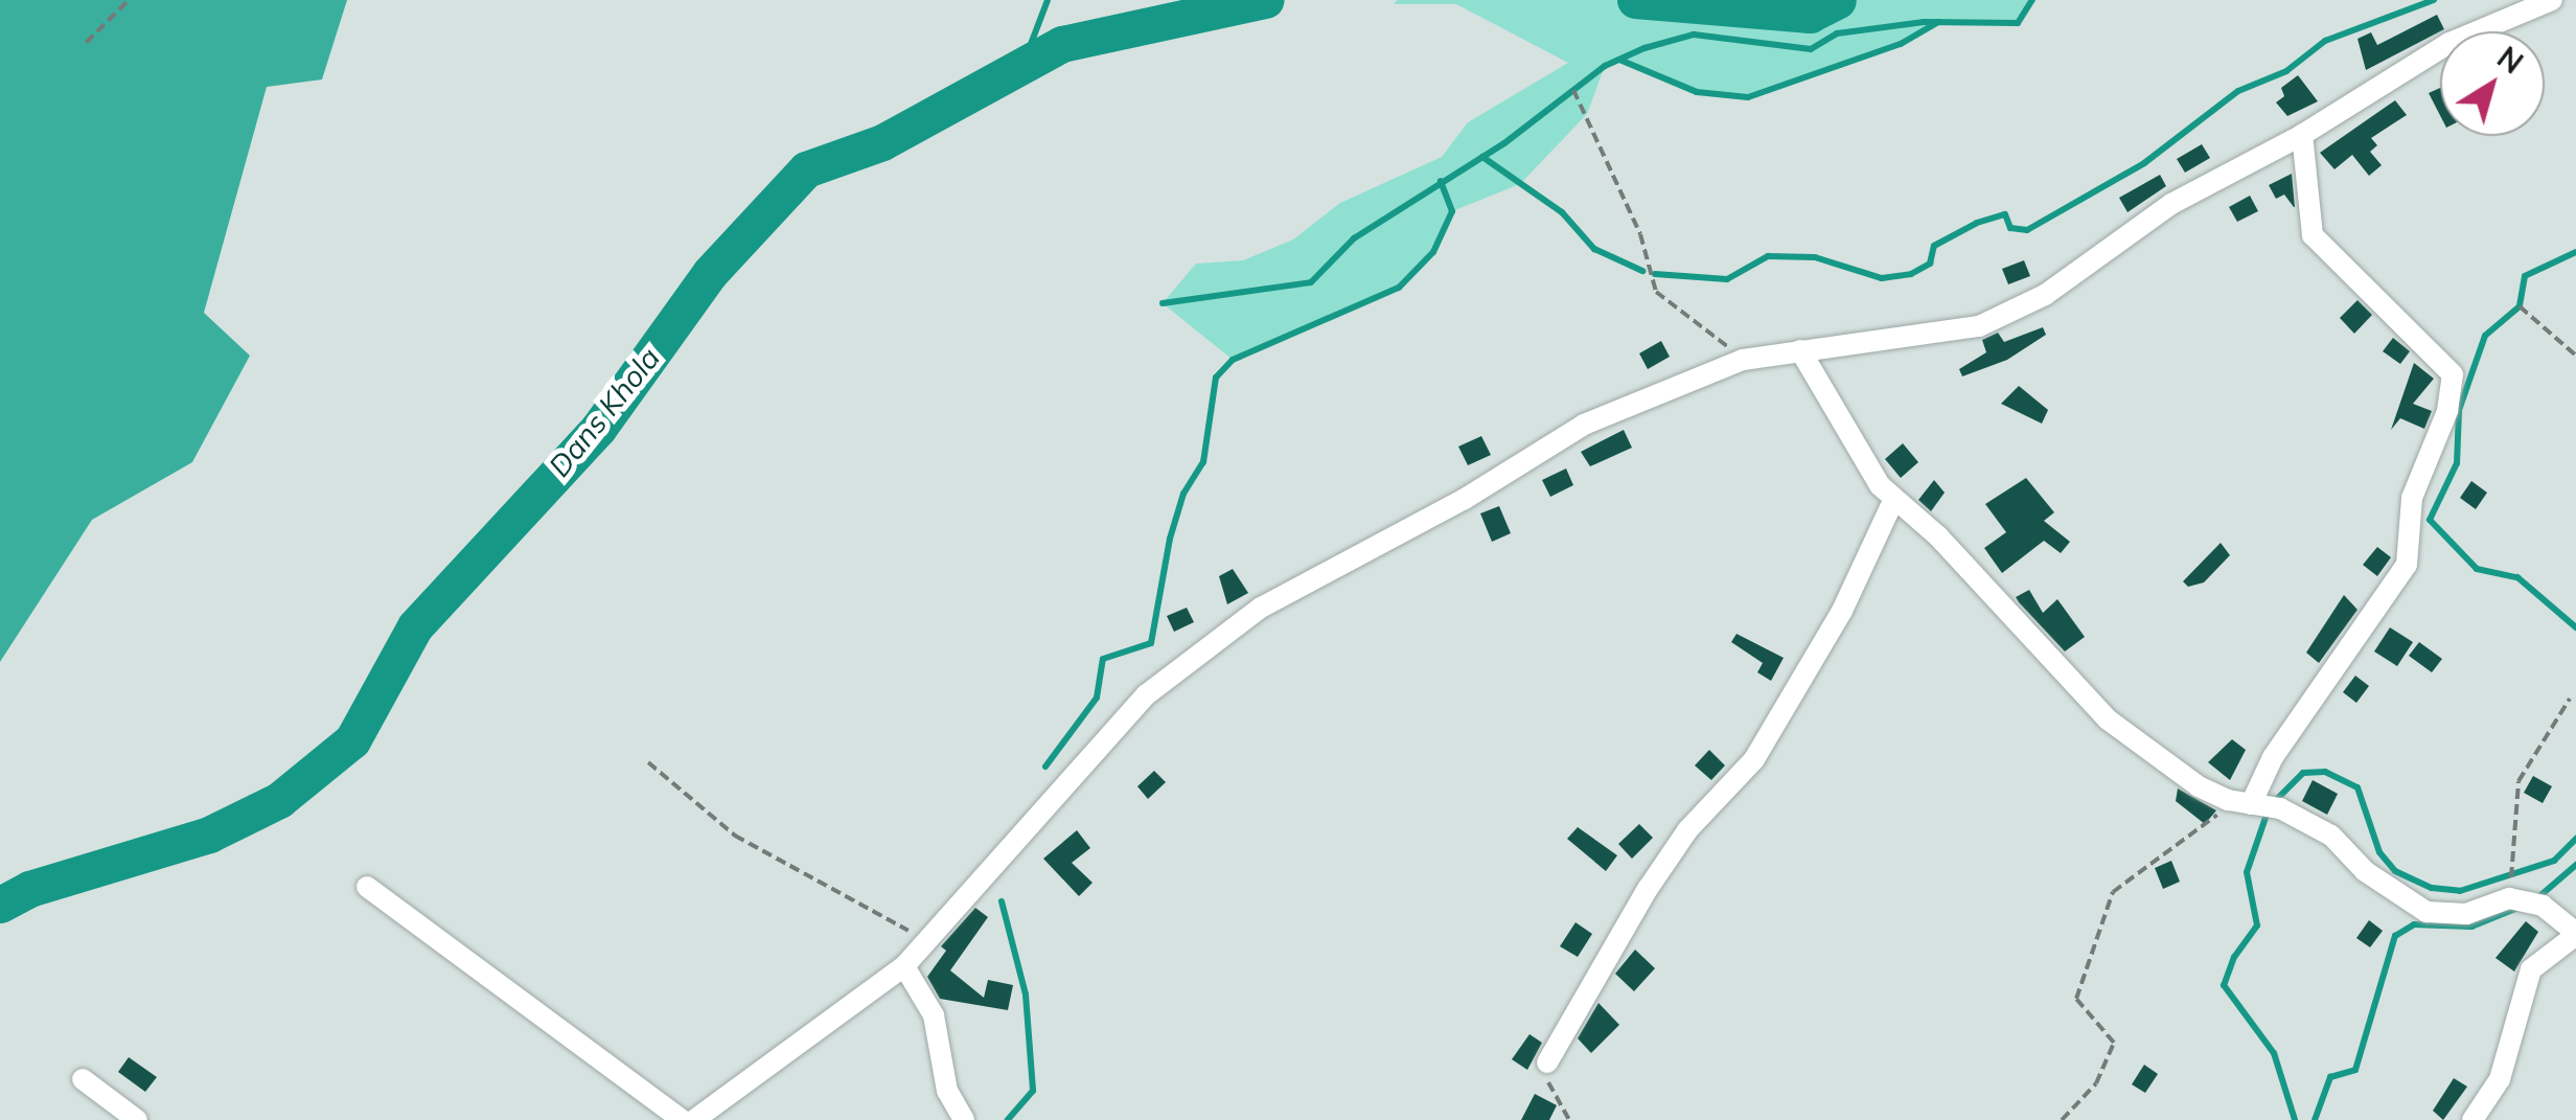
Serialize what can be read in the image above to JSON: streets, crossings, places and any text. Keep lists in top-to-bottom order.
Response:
{
  "water": ["Dans Khola"],
  "north": "top right"
}
